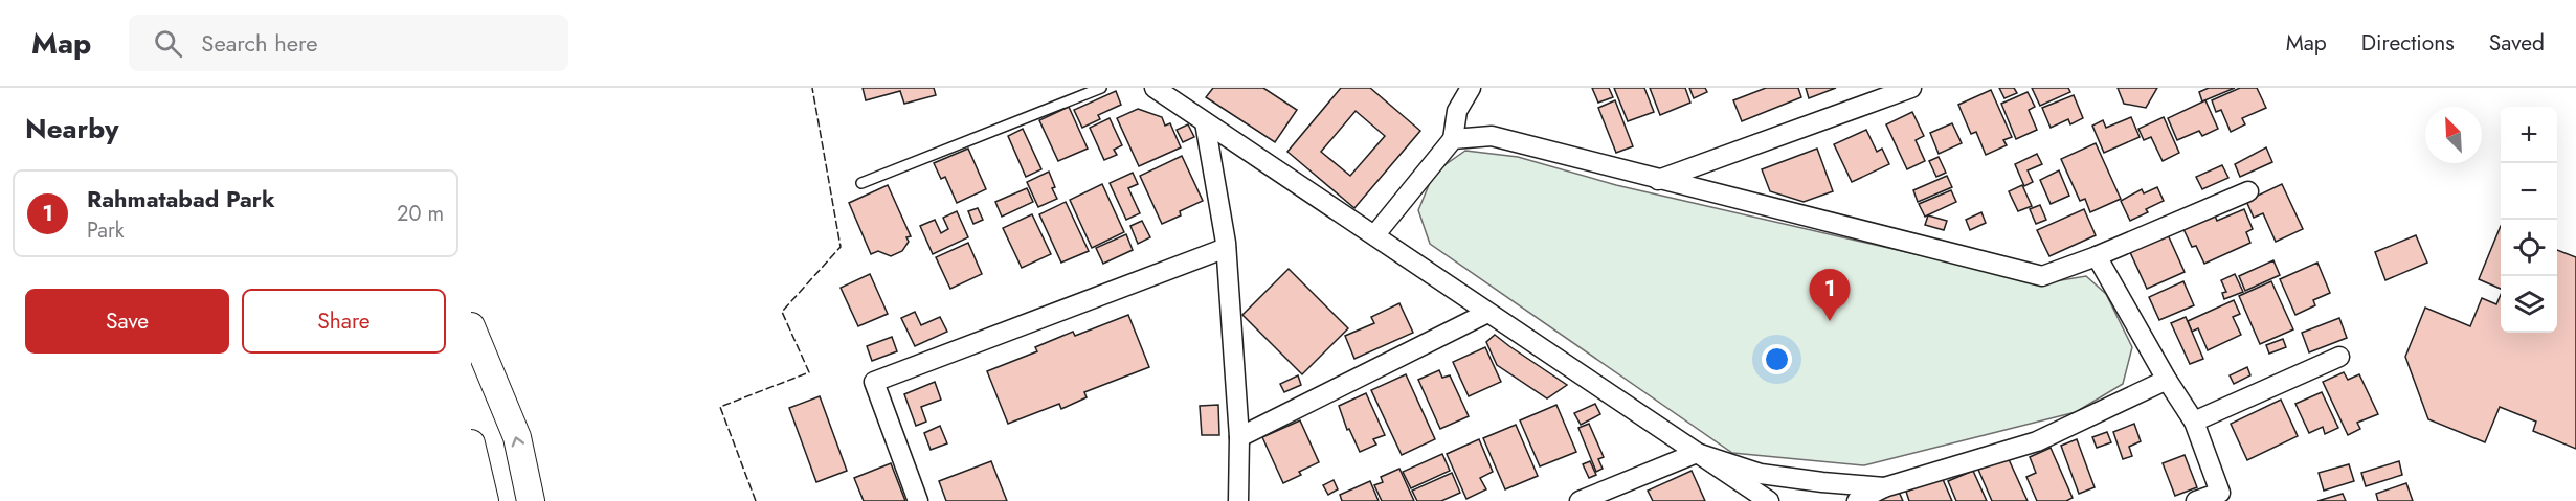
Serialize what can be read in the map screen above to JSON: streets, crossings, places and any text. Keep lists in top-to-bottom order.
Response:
{
  "north": "top left",
  "page": {
    "header": "Map",
    "search": "Search here",
    "nav": ["Map", "Directions", "Saved"],
    "heading": "Nearby",
    "map_buttons": ["+", "−"],
    "list": [
      {
        "mark": "1",
        "name": "Rahmatabad Park",
        "note": "Park",
        "value": "20 m"
      }
    ],
    "pins": "1",
    "buttons": ["Save", "Share"]
  }
}
